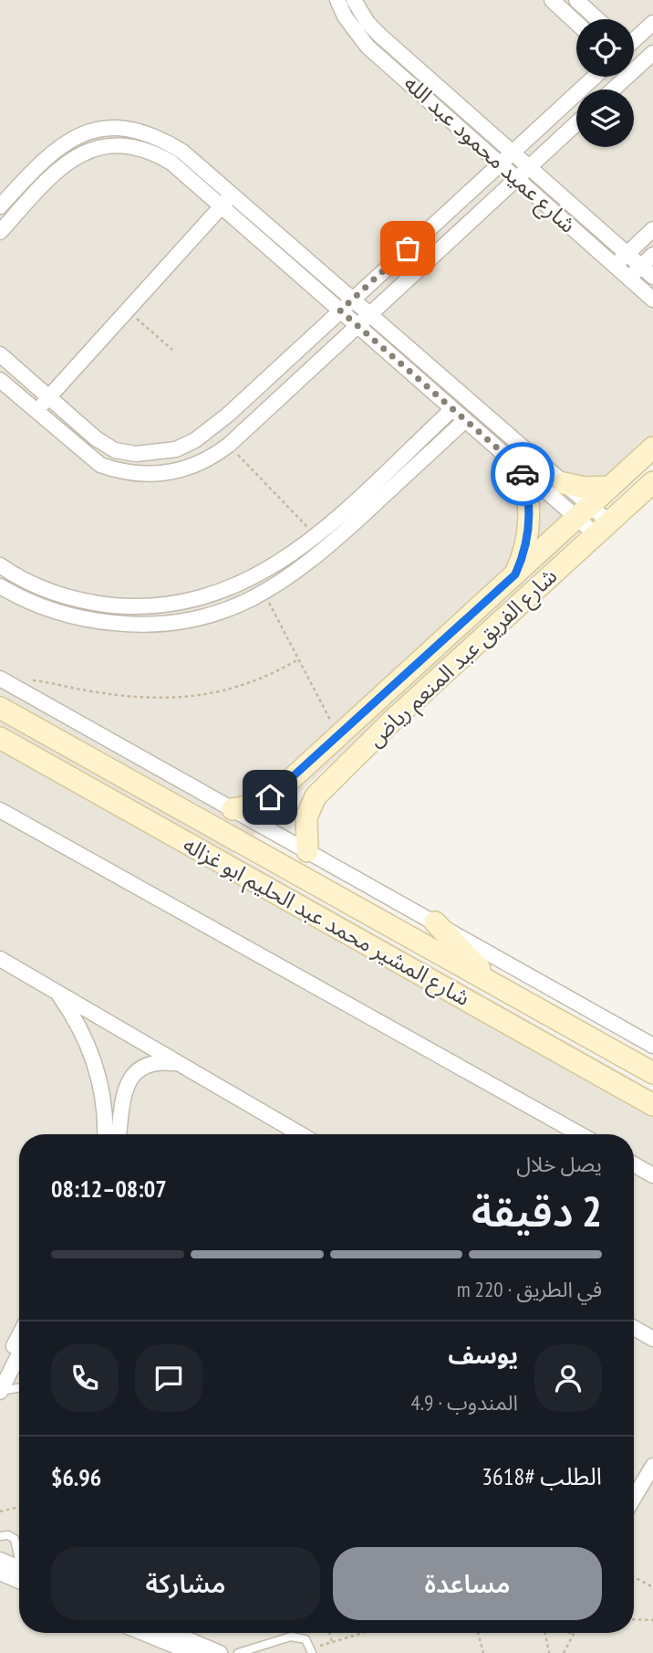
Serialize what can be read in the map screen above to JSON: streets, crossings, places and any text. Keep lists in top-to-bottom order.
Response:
{
  "streets": {
    "street": ["شارع عميد محمود عبد الله", "شارع الفريق عبد المنعم رياض", "شارع المشير محمد عبد الحليم ابو غزاله"]
  },
  "page": {
    "heading": ["2 دقيقة", "يصل خلال", "08:07–08:12"],
    "panel": [
      "يوسف",
      "المندوب · 4.9",
      "الطلب #3618",
      "$6.96"
    ],
    "bar": "في الطريق · 220 m",
    "buttons": ["مساعدة", "مشاركة"]
  }
}
